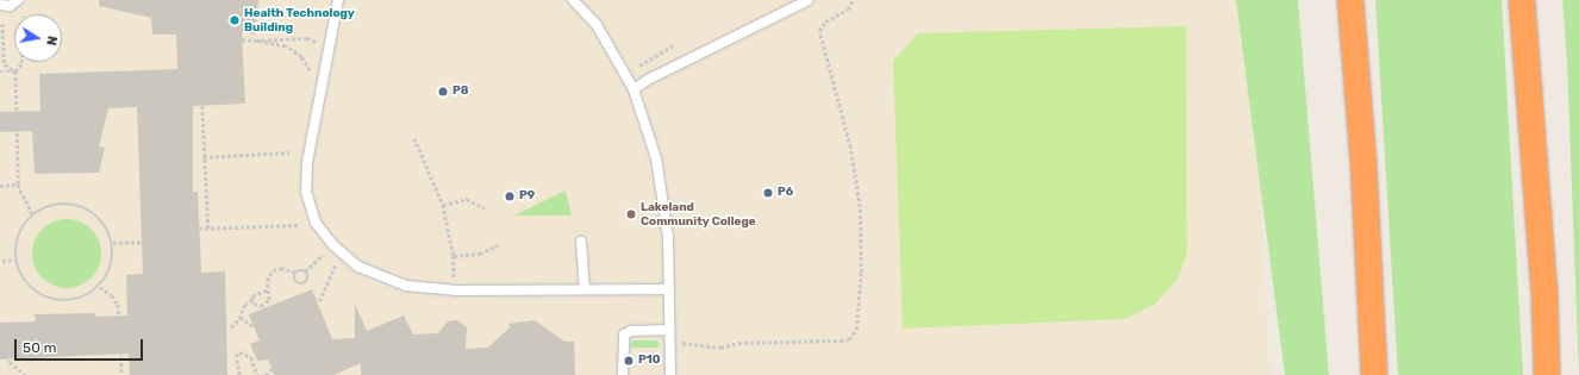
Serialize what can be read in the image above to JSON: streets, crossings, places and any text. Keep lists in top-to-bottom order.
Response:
{
  "places": [
    "Health Technology Building",
    "P8",
    "P6",
    "P9",
    "Lakeland Community College",
    "P10"
  ],
  "scale_bar": "50 m",
  "north": "right"
}
